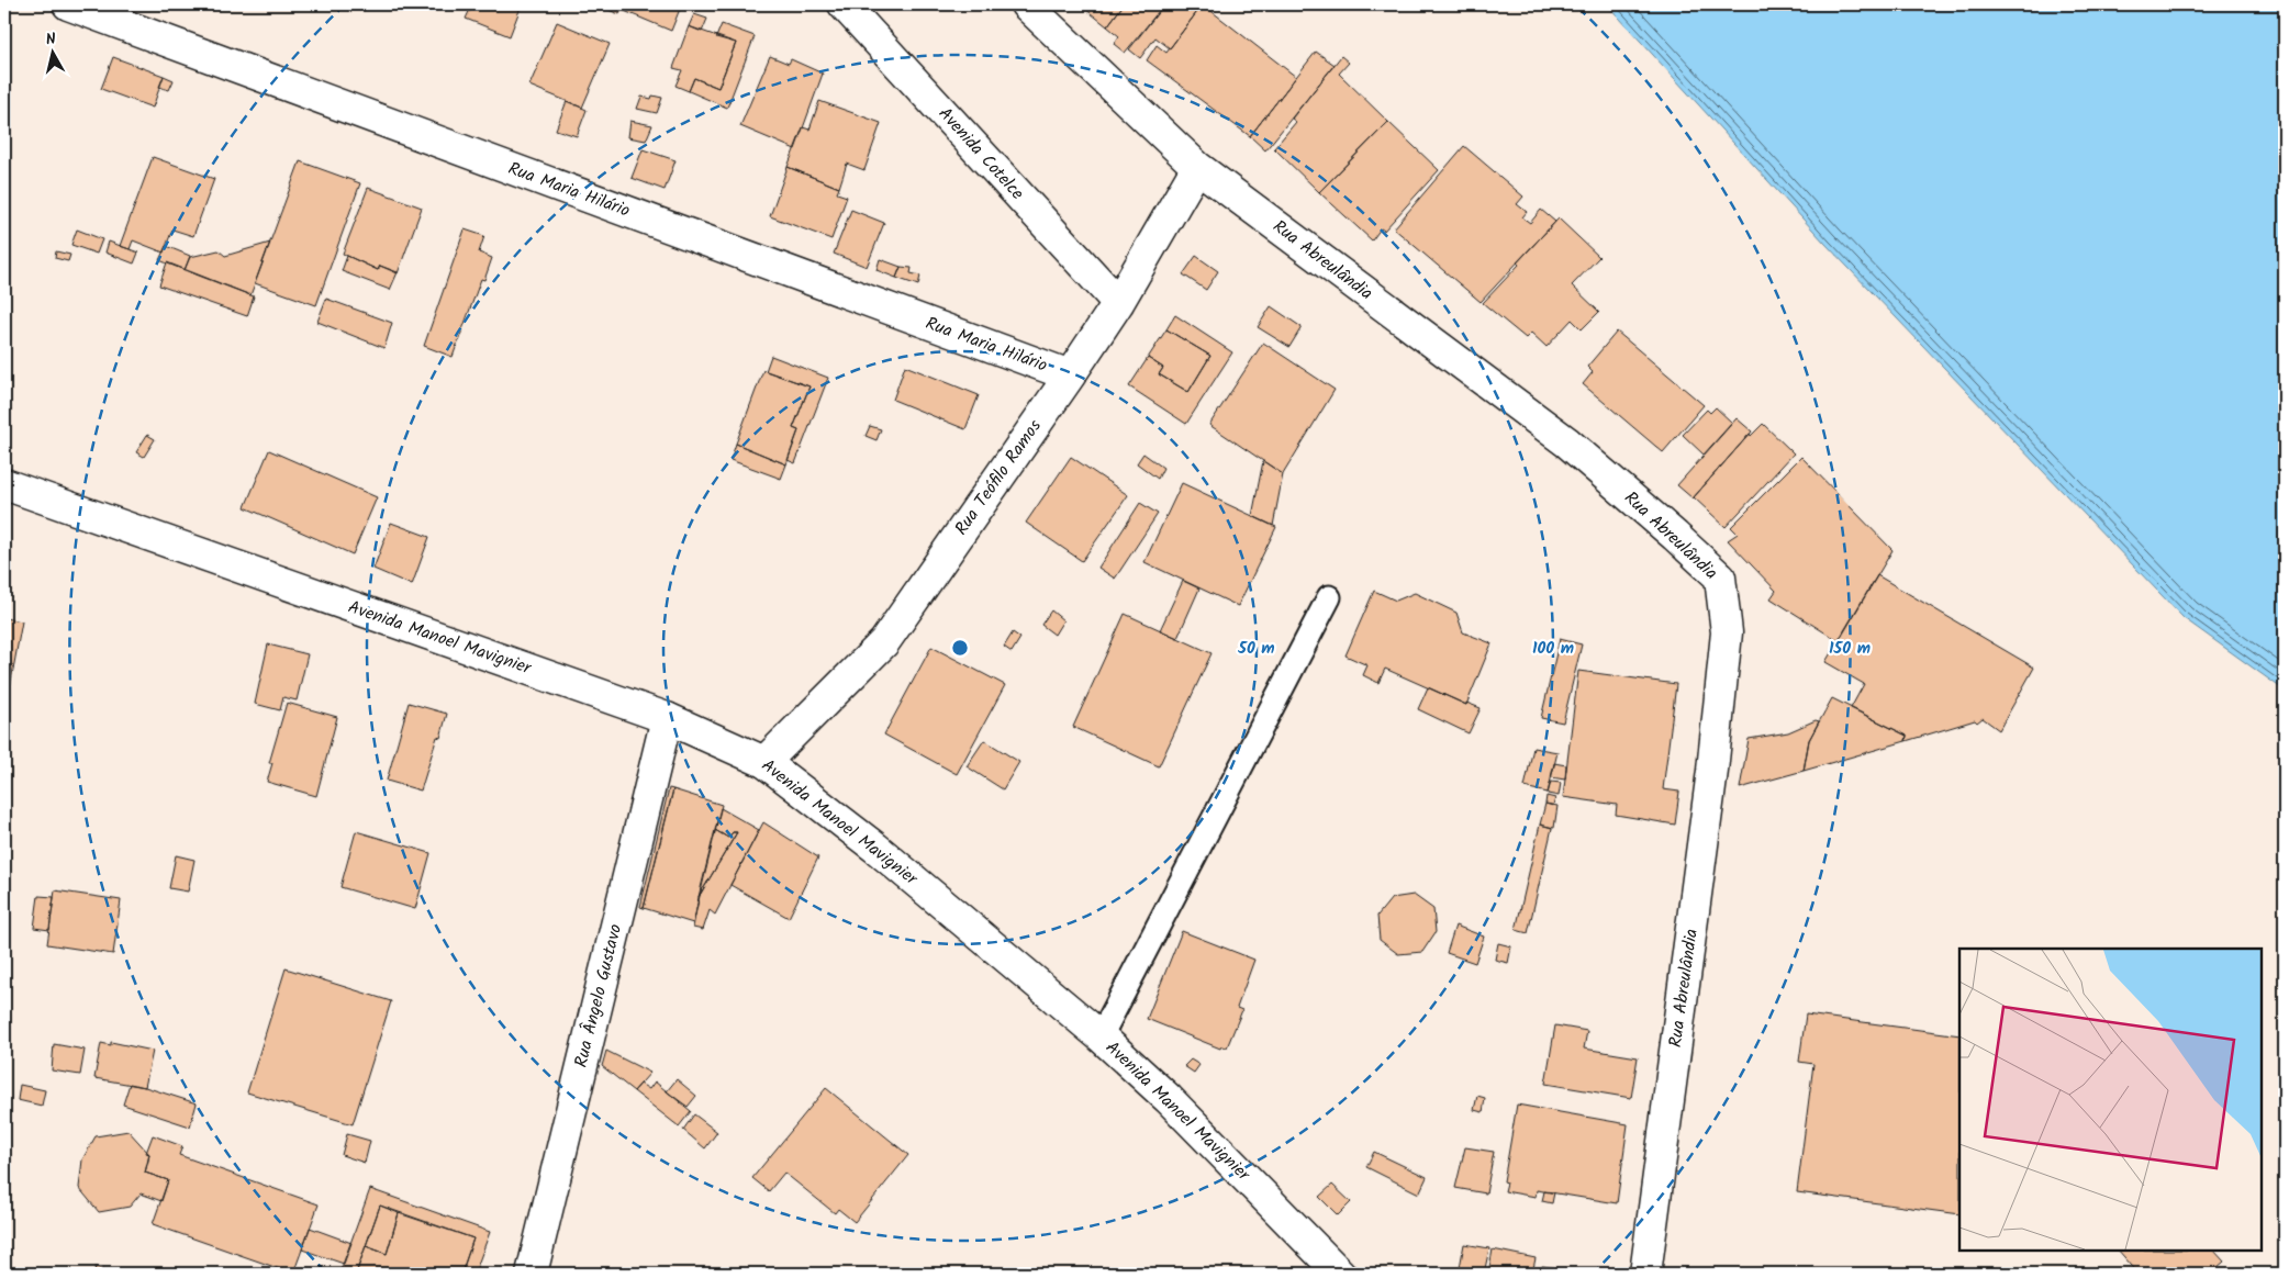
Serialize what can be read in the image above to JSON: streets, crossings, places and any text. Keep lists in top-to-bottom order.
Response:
{
  "streets": {
    "street": [
      "Avenida Cotelce",
      "Rua Maria Hilário",
      "Rua Abreulândia",
      "Rua Teófilo Ramos",
      "Avenida Manoel Mavignier",
      "Rua Ângelo Gustavo"
    ]
  },
  "crossings": [
    ["Avenida Cotelce", "Rua Teófilo Ramos"],
    ["Rua Maria Hilário", "Rua Teófilo Ramos"],
    ["Rua Abreulândia", "Rua Teófilo Ramos"],
    ["Rua Teófilo Ramos", "Avenida Manoel Mavignier"],
    ["Avenida Manoel Mavignier", "Rua Ângelo Gustavo"]
  ],
  "north": "top",
  "rings": ["50 m", "100 m", "150 m"]
}
